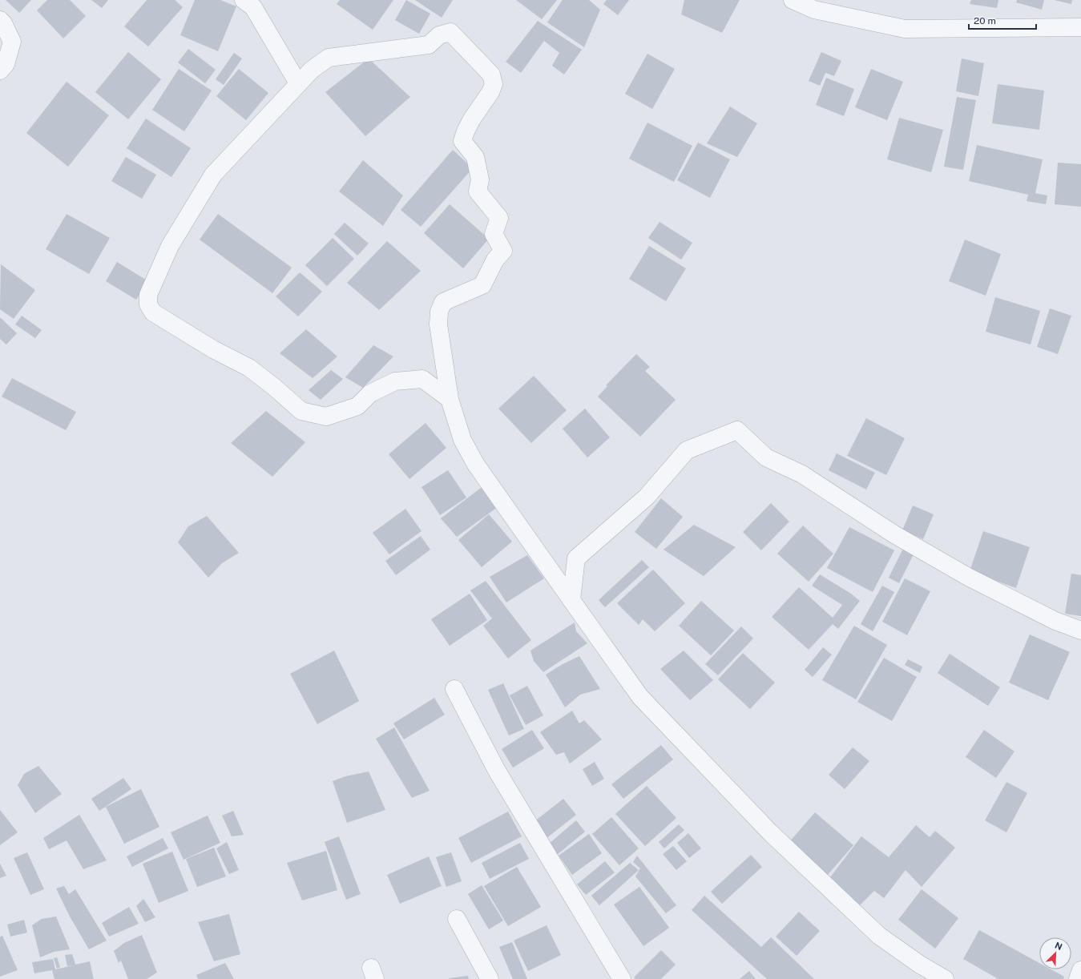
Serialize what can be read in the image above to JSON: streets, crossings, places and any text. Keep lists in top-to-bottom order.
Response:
{
  "scale_bar": "20 m",
  "north": "top right"
}
